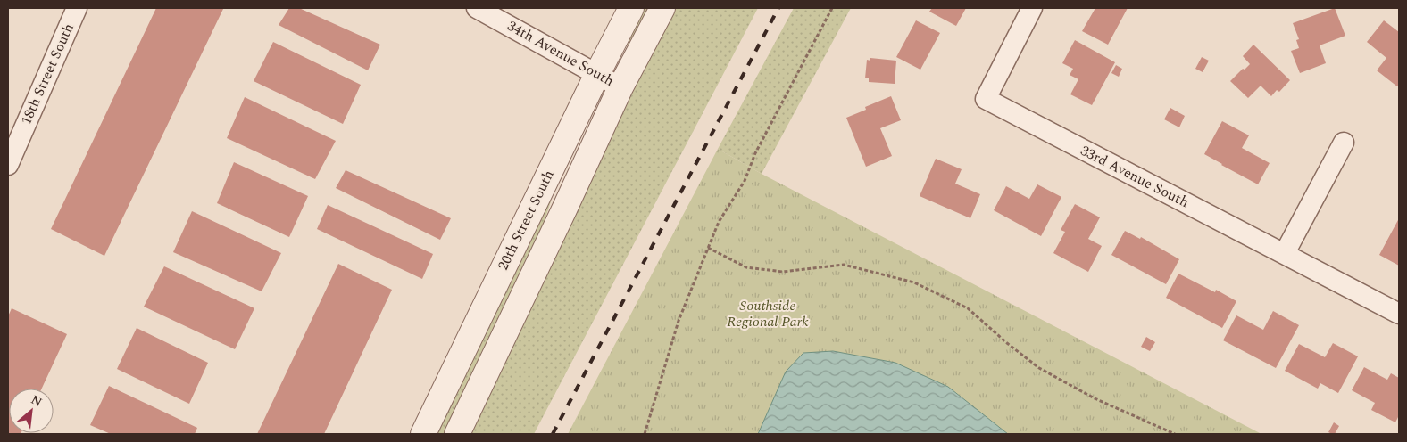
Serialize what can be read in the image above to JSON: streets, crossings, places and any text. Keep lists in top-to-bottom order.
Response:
{
  "streets": {
    "street": [
      "34th Avenue South",
      "18th Street South",
      "33rd Avenue South",
      "20th Street South"
    ]
  },
  "crossings": [
    ["34th Avenue South", "20th Street South"]
  ],
  "parks": ["Southside Regional Park"],
  "north": "top right"
}
